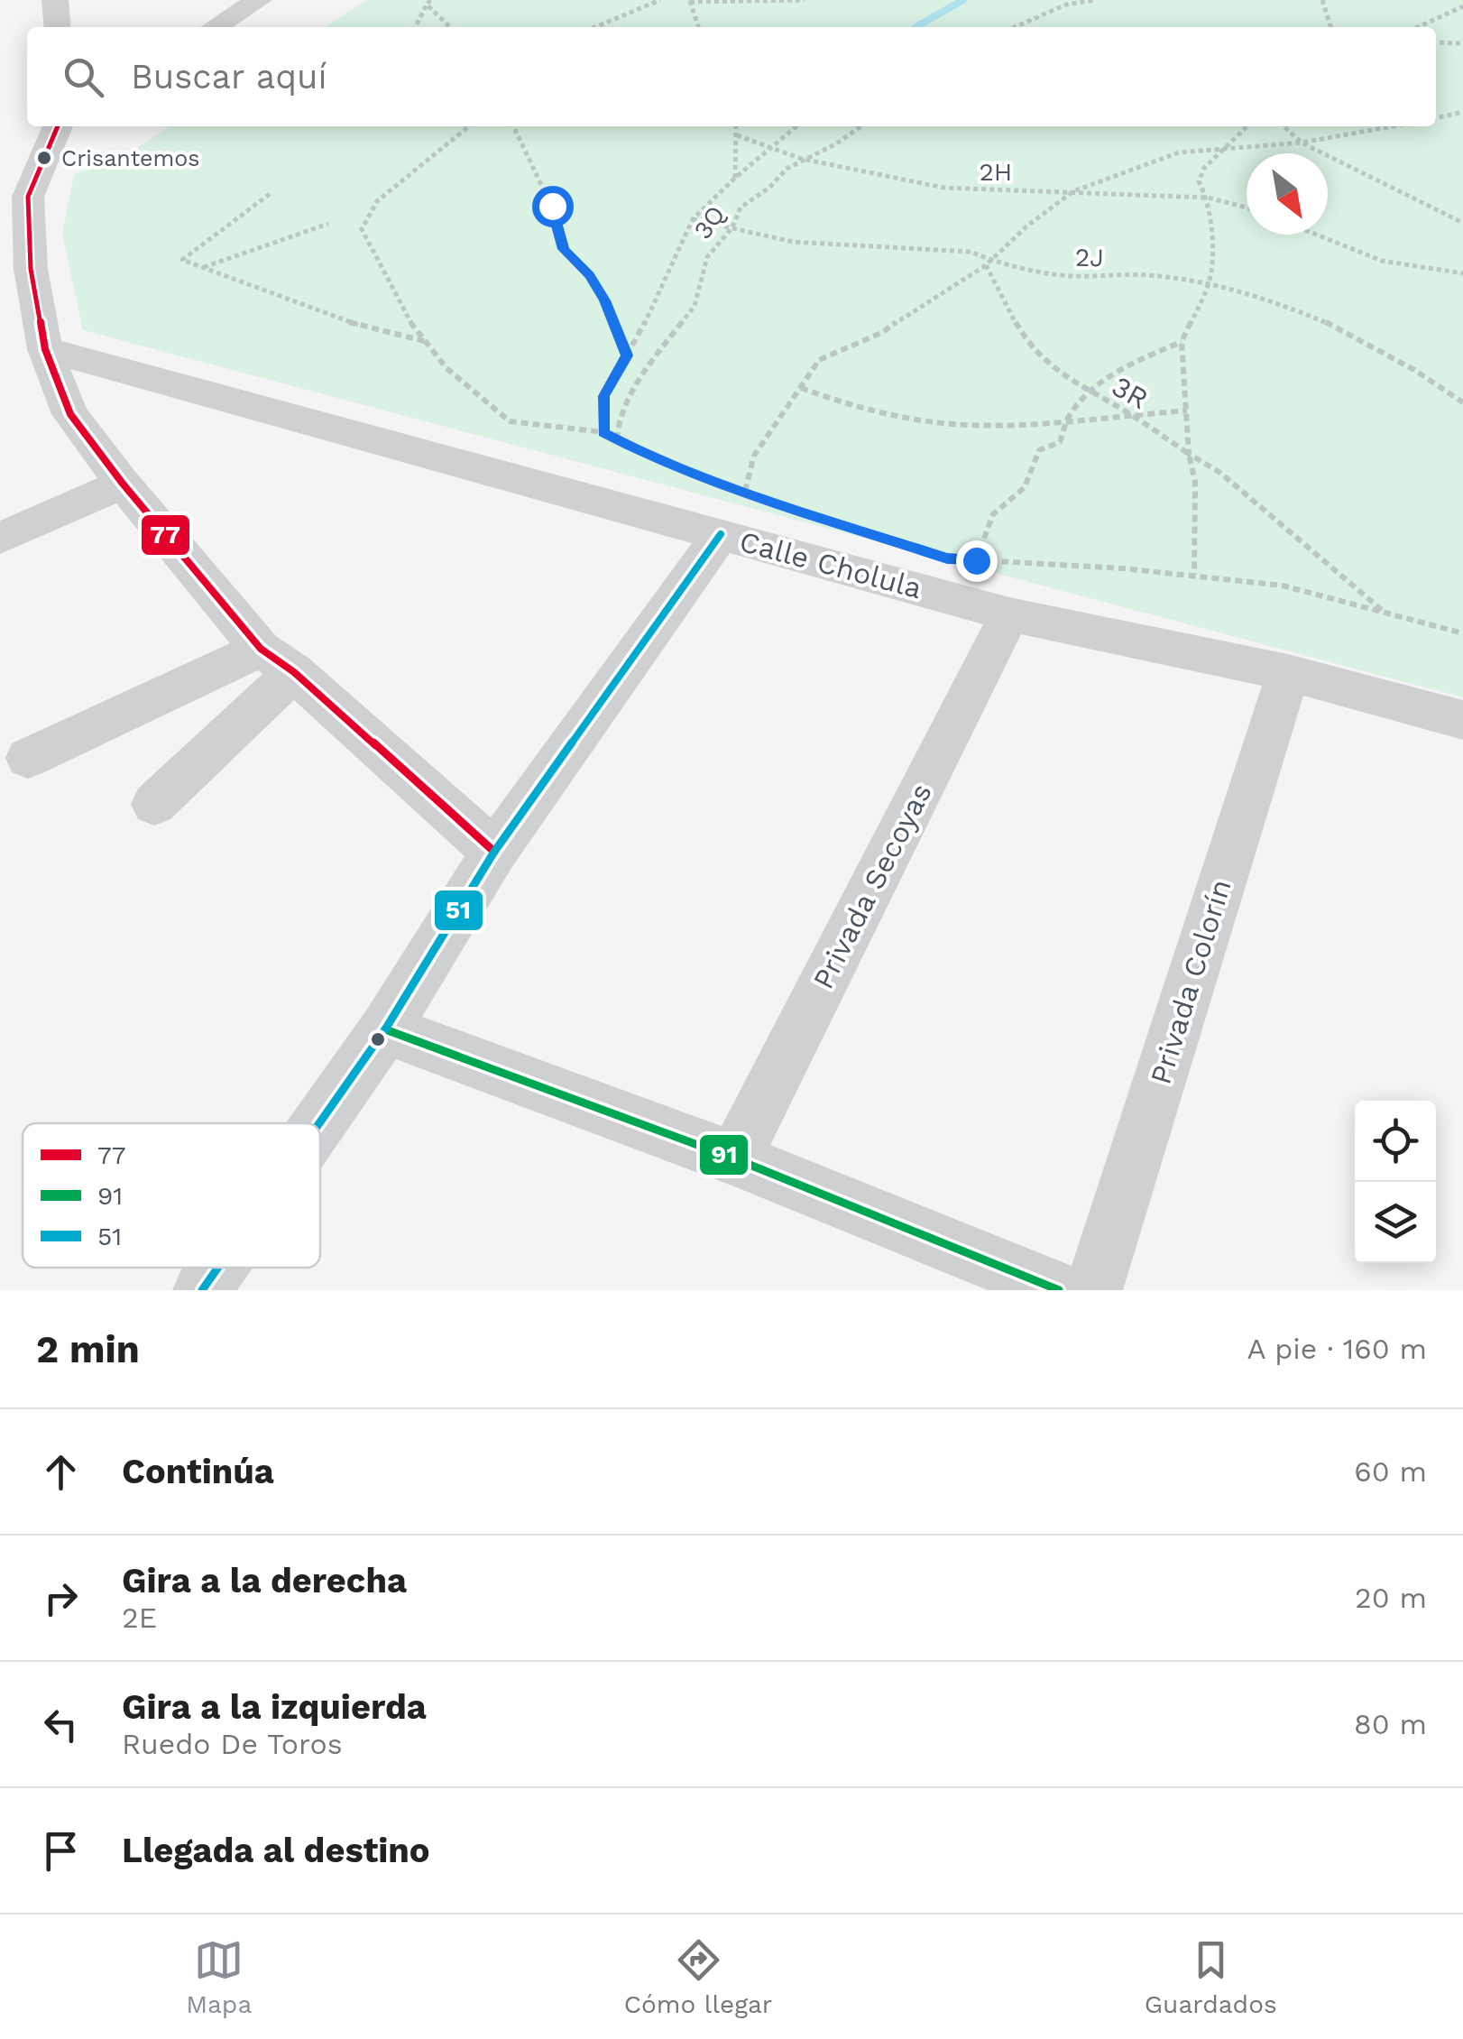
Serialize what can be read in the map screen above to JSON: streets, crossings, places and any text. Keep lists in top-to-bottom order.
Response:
{
  "streets": {
    "street": ["Calle Cholula", "Privada Secoyas", "Privada Colorín"],
    "path": [
      "2H",
      "3Q",
      "2J",
      "3R"
    ]
  },
  "crossings": [
    ["2H", "3Q"],
    ["3Q", "2J"],
    ["Calle Cholula", "Privada Secoyas"],
    ["Calle Cholula", "Privada Colorín"]
  ],
  "places": ["Crisantemos"],
  "lines": ["transit line 77", "transit line 51", "transit line 91"],
  "legend": ["77", "91", "51"],
  "north": "bottom right",
  "page": {
    "search": "Buscar aquí",
    "heading": ["2 min", "A pie · 160 m"],
    "list": [
      ["Continúa", "60 m"],
      ["Gira a la derecha", "2E", "20 m"],
      ["Gira a la izquierda", "Ruedo De Toros", "80 m"],
      "Llegada al destino"
    ],
    "nav": ["Mapa", "Cómo llegar", "Guardados"]
  }
}
